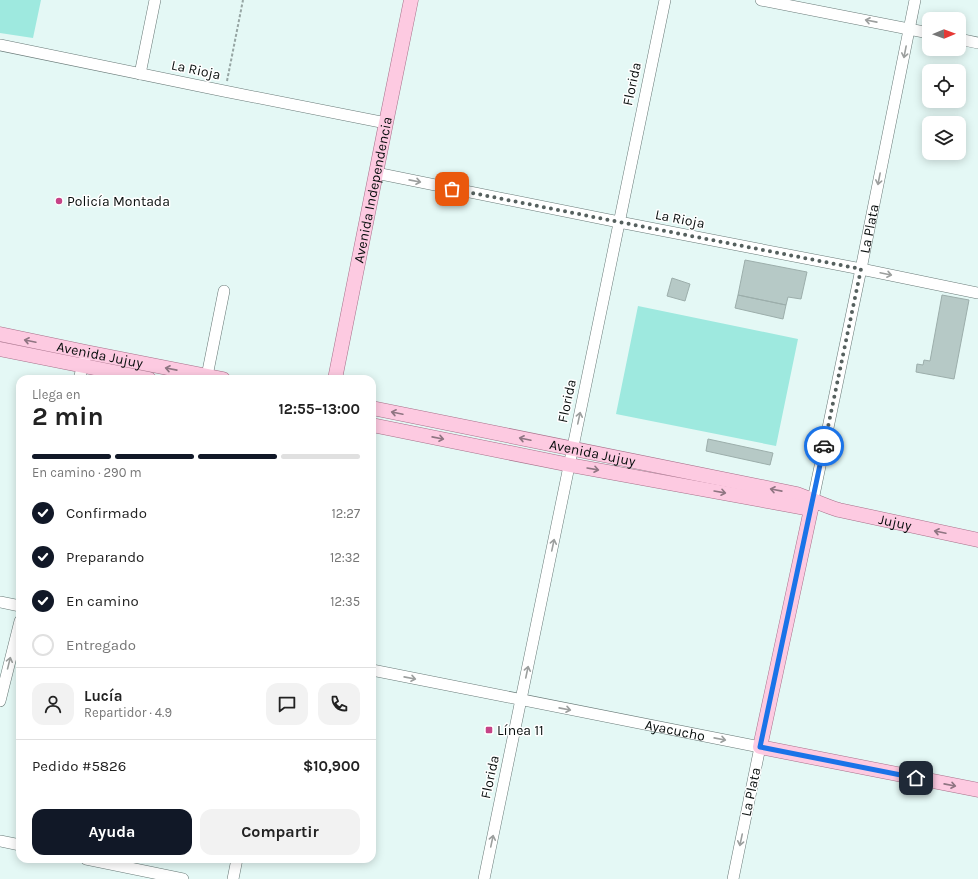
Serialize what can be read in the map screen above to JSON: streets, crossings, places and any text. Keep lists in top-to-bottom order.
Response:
{
  "streets": {
    "main road": [
      "Avenida Independencia",
      "La Plata",
      "Avenida Jujuy",
      "Jujuy",
      "Ayacucho"
    ],
    "street": ["La Rioja", "Florida"]
  },
  "crossings": [
    ["La Rioja", "Florida"],
    ["La Rioja", "Avenida Independencia"],
    ["La Rioja", "La Plata"],
    ["Florida", "Avenida Jujuy"],
    ["Florida", "Ayacucho"],
    ["La Plata", "Avenida Jujuy"],
    ["La Plata", "Jujuy"],
    ["La Plata", "Ayacucho"],
    ["Avenida Jujuy", "Jujuy"]
  ],
  "one_way": [
    "La Rioja",
    "Florida",
    "La Plata",
    "Jujuy",
    "Ayacucho"
  ],
  "places": {
    "other": ["Policía Montada"],
    "transit": ["Línea 11"]
  },
  "north": "right",
  "page": {
    "heading": ["2 min", "Llega en", "12:55–13:00"],
    "panel": [
      "Lucía",
      "Repartidor · 4.9",
      "Pedido #5826",
      "$10,900"
    ],
    "bar": "En camino · 290 m",
    "list": [
      ["Confirmado", "12:27"],
      ["Preparando", "12:32"],
      ["En camino", "12:35"],
      "Entregado"
    ],
    "buttons": ["Ayuda", "Compartir"]
  }
}
